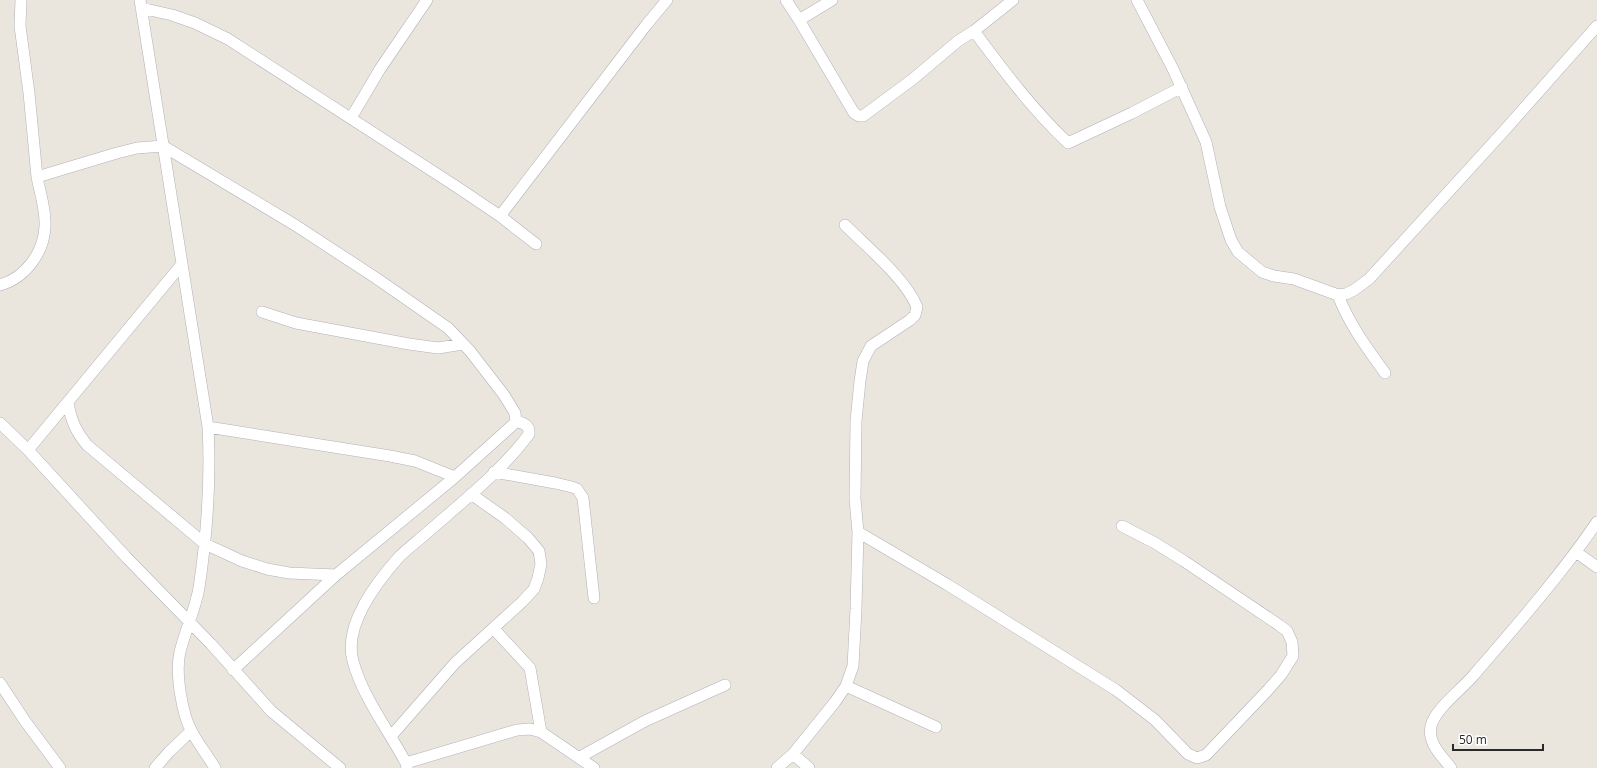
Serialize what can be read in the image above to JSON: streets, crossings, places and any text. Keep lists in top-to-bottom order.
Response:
{
  "scale_bar": "50 m"
}
